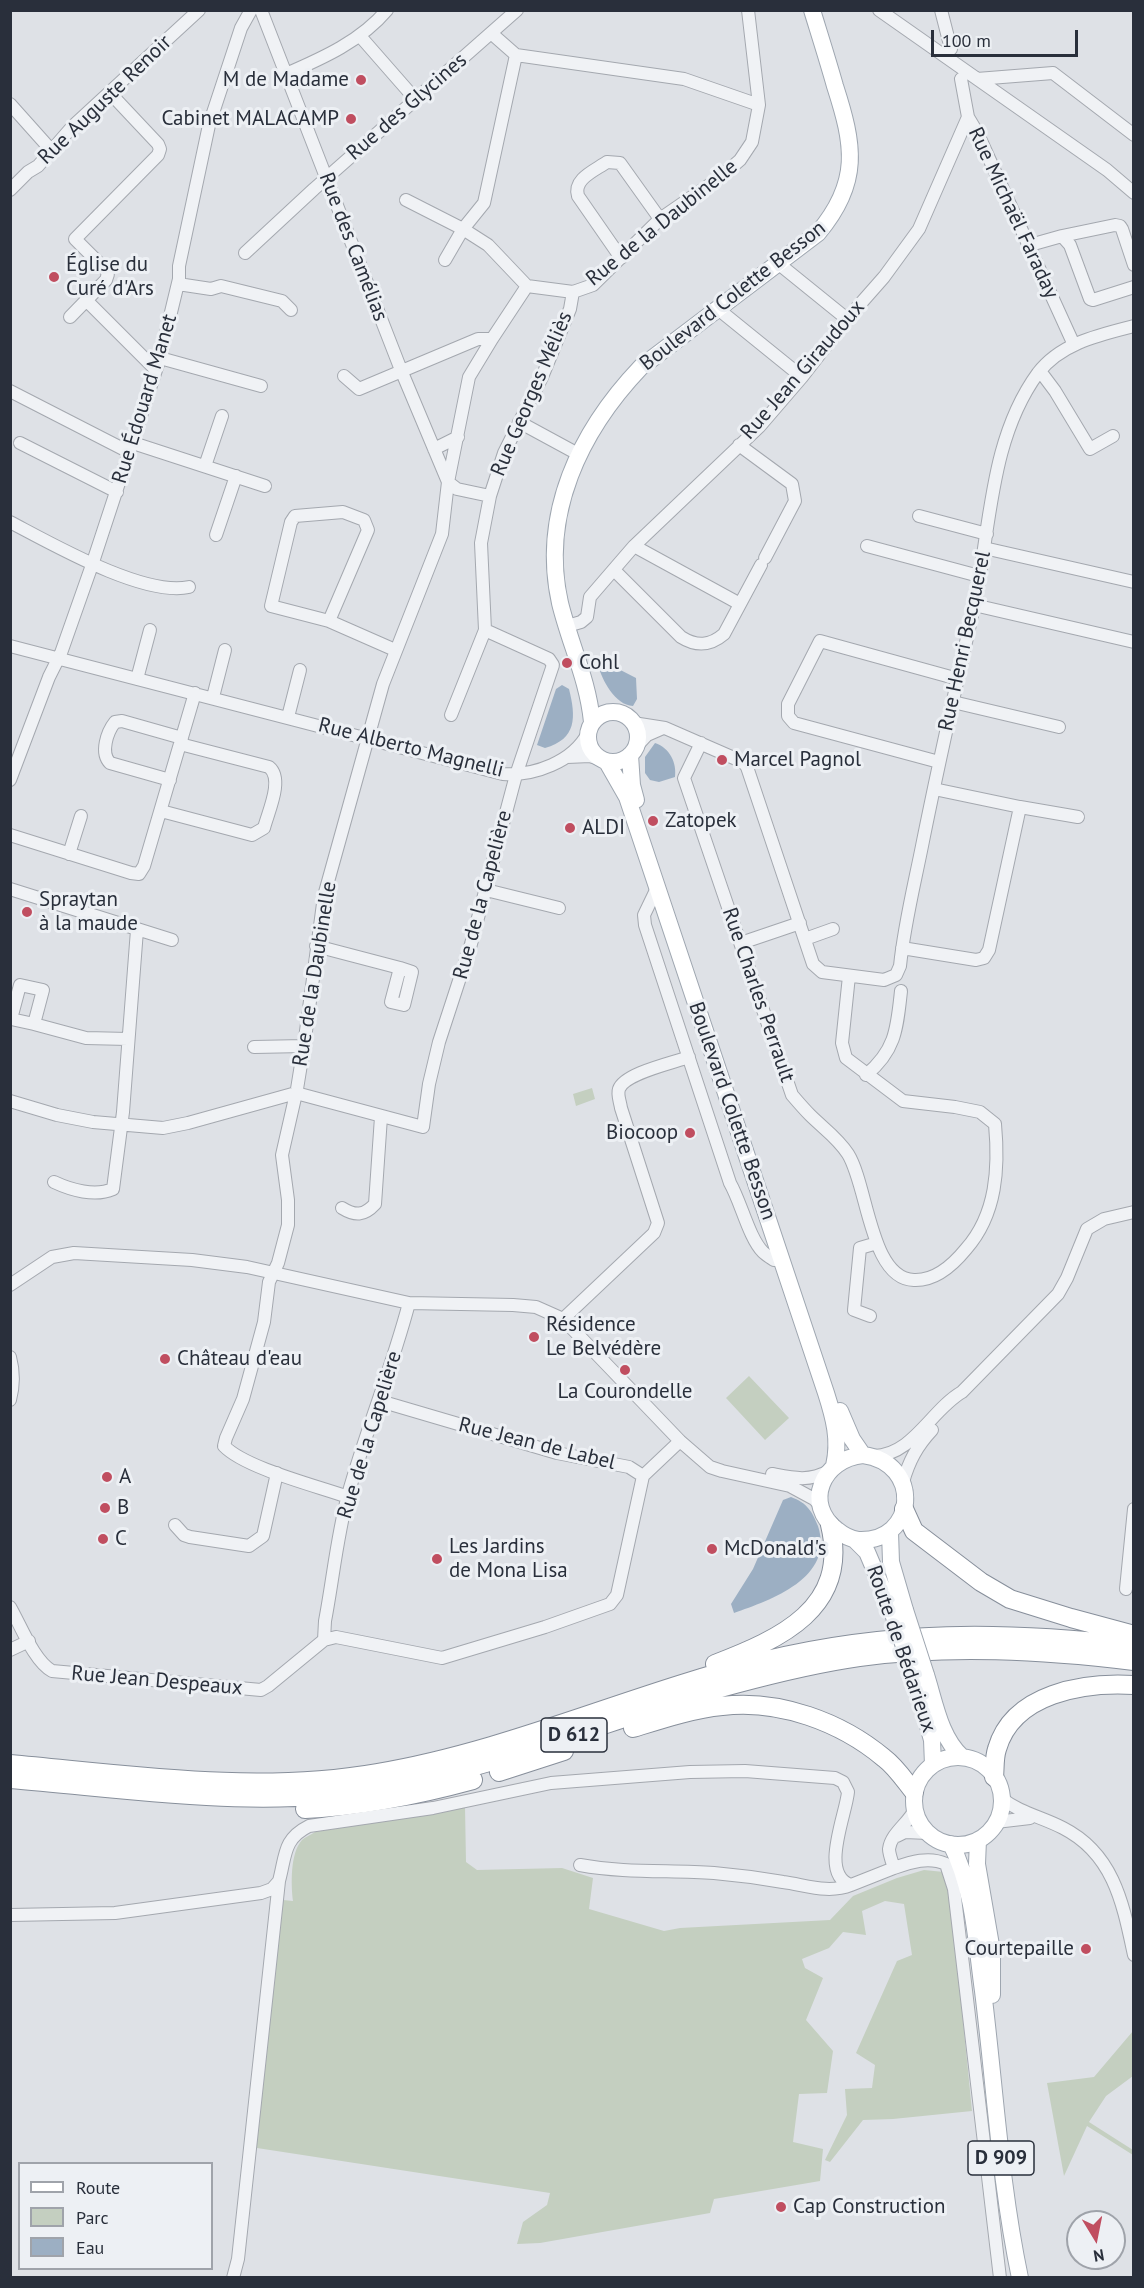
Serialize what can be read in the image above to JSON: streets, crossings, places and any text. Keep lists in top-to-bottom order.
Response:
{
  "streets": {
    "highway": ["D 612"],
    "main road": ["Boulevard Colette Besson", "Route de Bédarieux", "D 909"],
    "street": [
      "Rue Auguste Renoir",
      "Rue des Glycines",
      "Rue Michaël Faraday",
      "Rue de la Daubinelle",
      "Rue des Camélias",
      "Rue Jean Giraudoux",
      "Rue Georges Méliès",
      "Rue Édouard Manet",
      "Rue Henri Becquerel",
      "Rue Alberto Magnelli",
      "Rue de la Capelière",
      "Rue Charles Perrault",
      "Rue Jean de Label",
      "Rue Jean Despeaux"
    ]
  },
  "crossings": [
    ["Rue des Glycines", "Rue des Camélias"],
    ["Rue Michaël Faraday", "Rue Jean Giraudoux"],
    ["Rue Michaël Faraday", "Rue Henri Becquerel"],
    ["Rue de la Daubinelle", "Rue des Camélias"],
    ["Rue de la Daubinelle", "Rue Georges Méliès"],
    ["Rue de la Daubinelle", "Rue Alberto Magnelli"],
    ["Rue des Camélias", "Rue Georges Méliès"],
    ["Boulevard Colette Besson", "Rue Jean Giraudoux"],
    ["Boulevard Colette Besson", "Route de Bédarieux"],
    ["Rue Georges Méliès", "Rue de la Capelière"],
    ["Rue Édouard Manet", "Rue Alberto Magnelli"],
    ["Rue Henri Becquerel", "Rue Charles Perrault"],
    ["Rue Alberto Magnelli", "Rue de la Capelière"],
    ["Rue de la Capelière", "Rue Jean de Label"],
    ["Rue de la Capelière", "Rue Jean Despeaux"],
    ["Route de Bédarieux", "D 909"]
  ],
  "places": [
    "M de Madame",
    "Cabinet MALACAMP",
    "Église du Curé d'Ars",
    "Cohl",
    "Marcel Pagnol",
    "Zatopek",
    "ALDI",
    "Spraytan à la maude",
    "Biocoop",
    "Résidence Le Belvédère",
    "Château d'eau",
    "La Courondelle",
    "A",
    "B",
    "C",
    "McDonald's",
    "Les Jardins de Mona Lisa",
    "Courtepaille",
    "Cap Construction"
  ],
  "legend": ["Route", "Parc", "Eau"],
  "scale_bar": "100 m",
  "north": "bottom"
}
